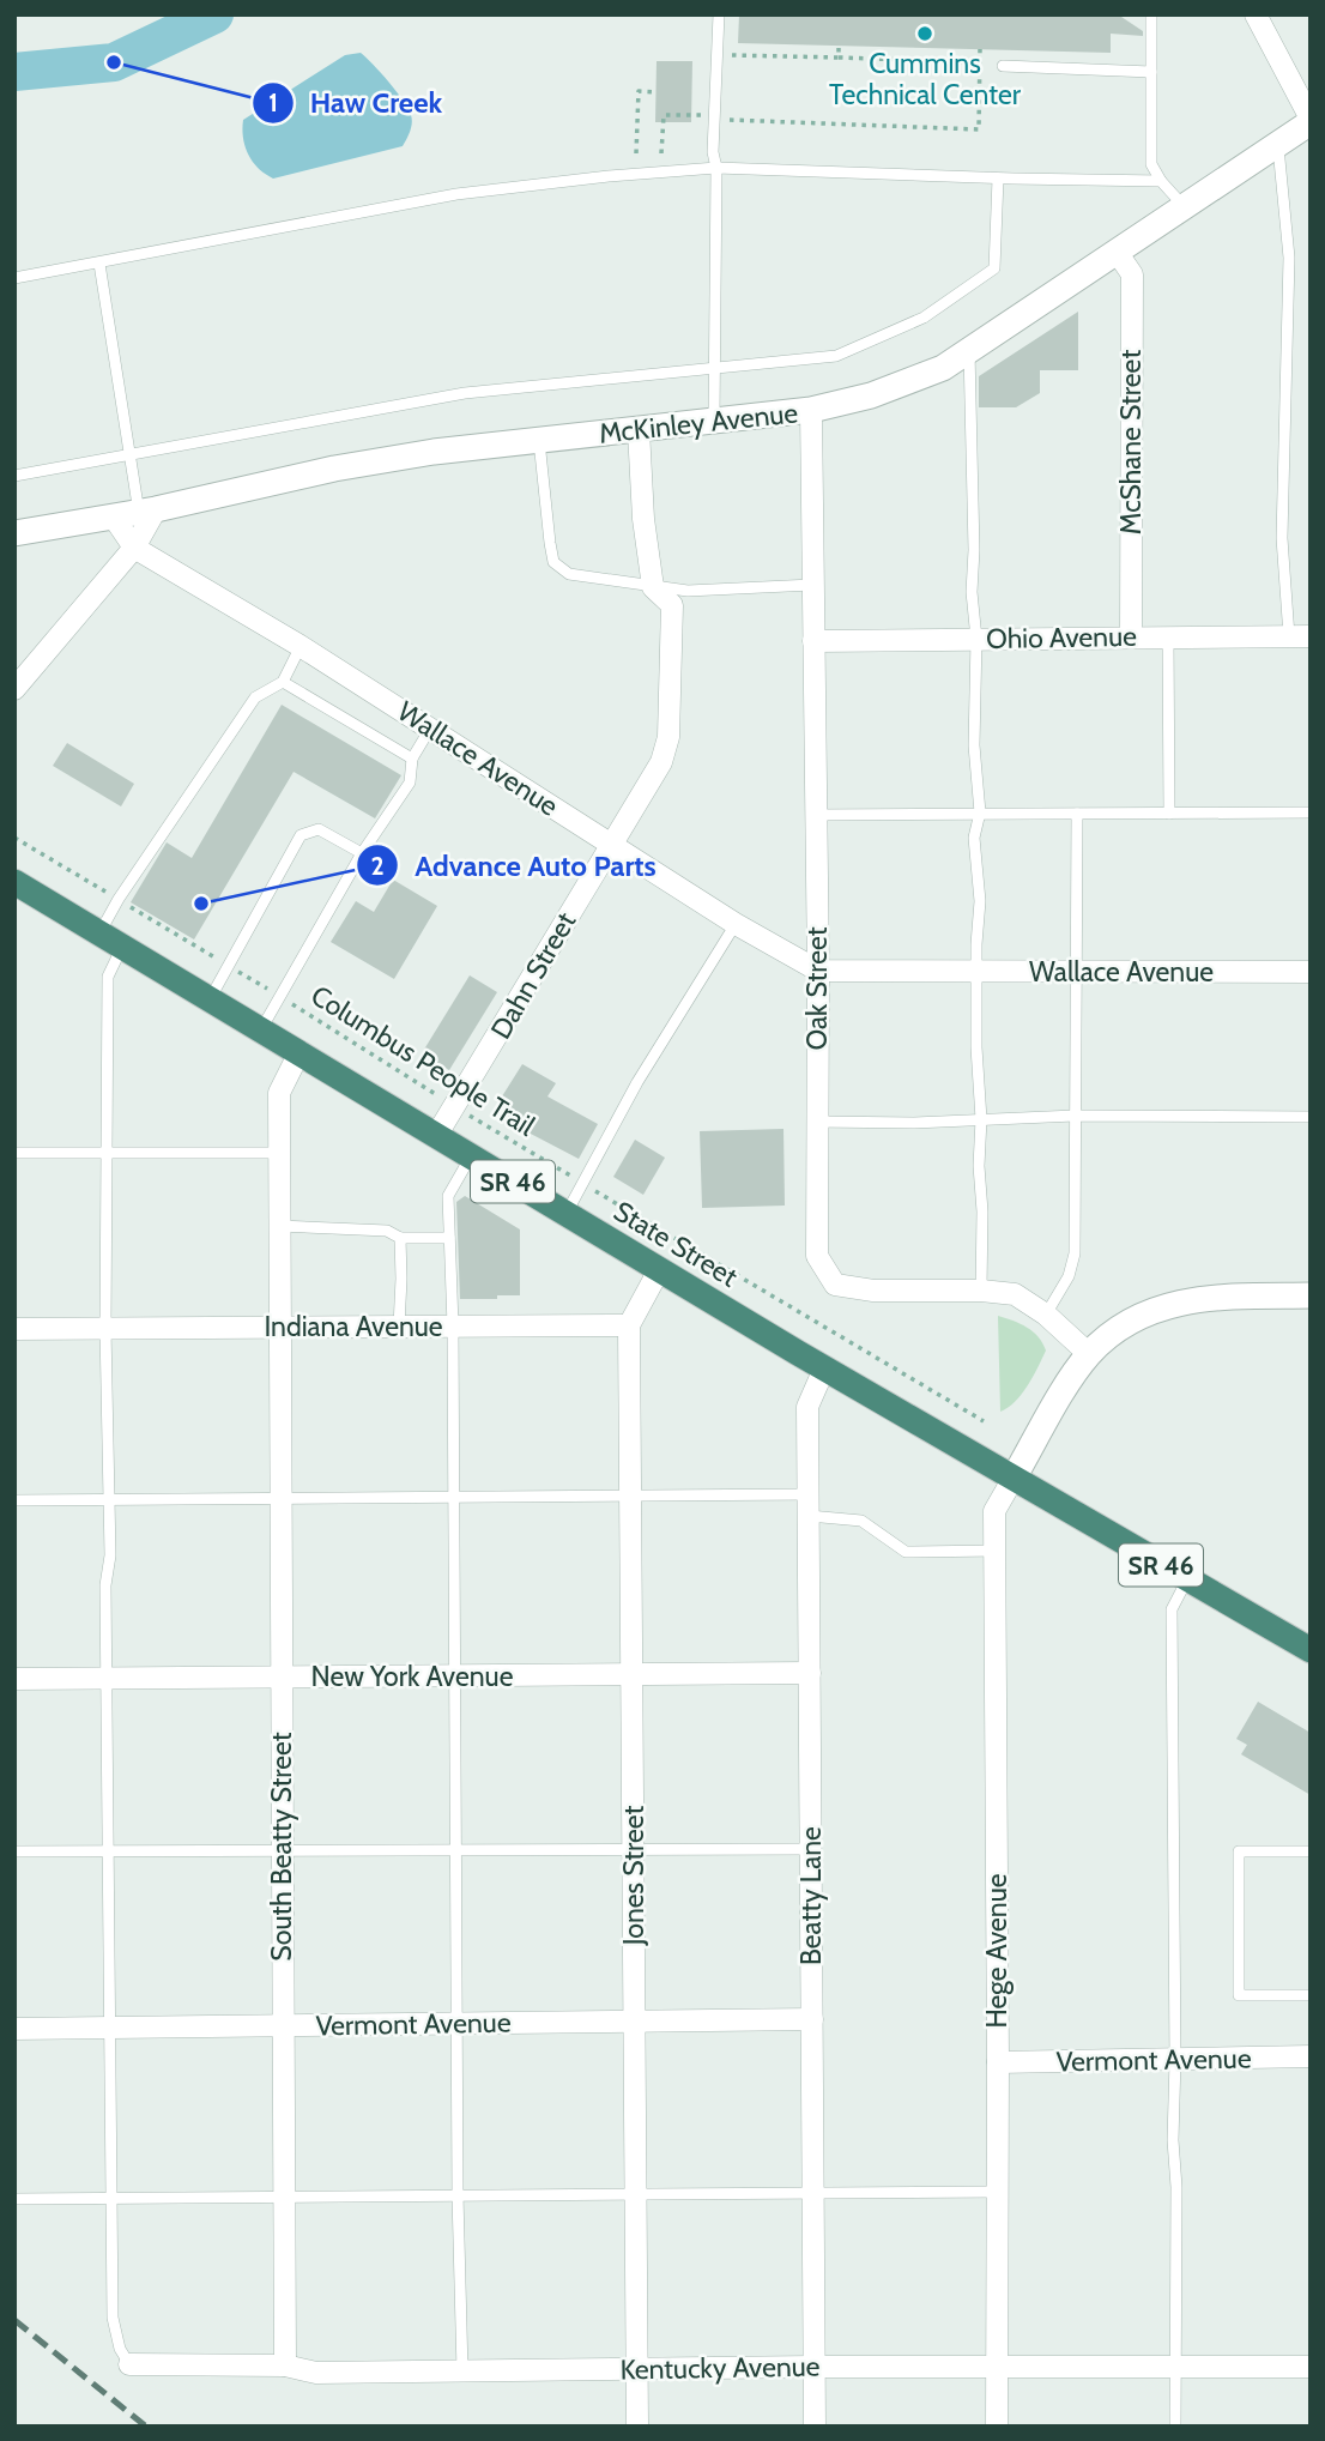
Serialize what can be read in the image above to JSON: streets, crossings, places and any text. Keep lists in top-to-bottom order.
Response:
{
  "streets": {
    "highway": ["SR 46", "State Street"],
    "street": [
      "McKinley Avenue",
      "McShane Street",
      "Ohio Avenue",
      "Wallace Avenue",
      "Dahn Street",
      "Oak Street",
      "Indiana Avenue",
      "New York Avenue",
      "South Beatty Street",
      "Jones Street",
      "Beatty Lane",
      "Hege Avenue",
      "Vermont Avenue",
      "Kentucky Avenue"
    ],
    "path": ["Columbus People Trail"]
  },
  "crossings": [
    ["McKinley Avenue", "McShane Street"],
    ["McKinley Avenue", "Wallace Avenue"],
    ["McKinley Avenue", "Dahn Street"],
    ["McKinley Avenue", "Oak Street"],
    ["McShane Street", "Ohio Avenue"],
    ["Ohio Avenue", "Oak Street"],
    ["Wallace Avenue", "Dahn Street"],
    ["Wallace Avenue", "Oak Street"],
    ["Dahn Street", "Columbus People Trail"],
    ["Dahn Street", "State Street"],
    ["State Street", "South Beatty Street"],
    ["State Street", "Beatty Lane"],
    ["State Street", "Hege Avenue"],
    ["Indiana Avenue", "South Beatty Street"],
    ["Indiana Avenue", "Jones Street"],
    ["New York Avenue", "South Beatty Street"],
    ["New York Avenue", "Jones Street"],
    ["New York Avenue", "Beatty Lane"],
    ["South Beatty Street", "Vermont Avenue"],
    ["South Beatty Street", "Kentucky Avenue"],
    ["Jones Street", "Vermont Avenue"],
    ["Jones Street", "Kentucky Avenue"],
    ["Beatty Lane", "Vermont Avenue"],
    ["Beatty Lane", "Kentucky Avenue"],
    ["Hege Avenue", "Vermont Avenue"],
    ["Hege Avenue", "Kentucky Avenue"]
  ],
  "places": ["Cummins Technical Center", "Haw Creek", "Advance Auto Parts"]
}
